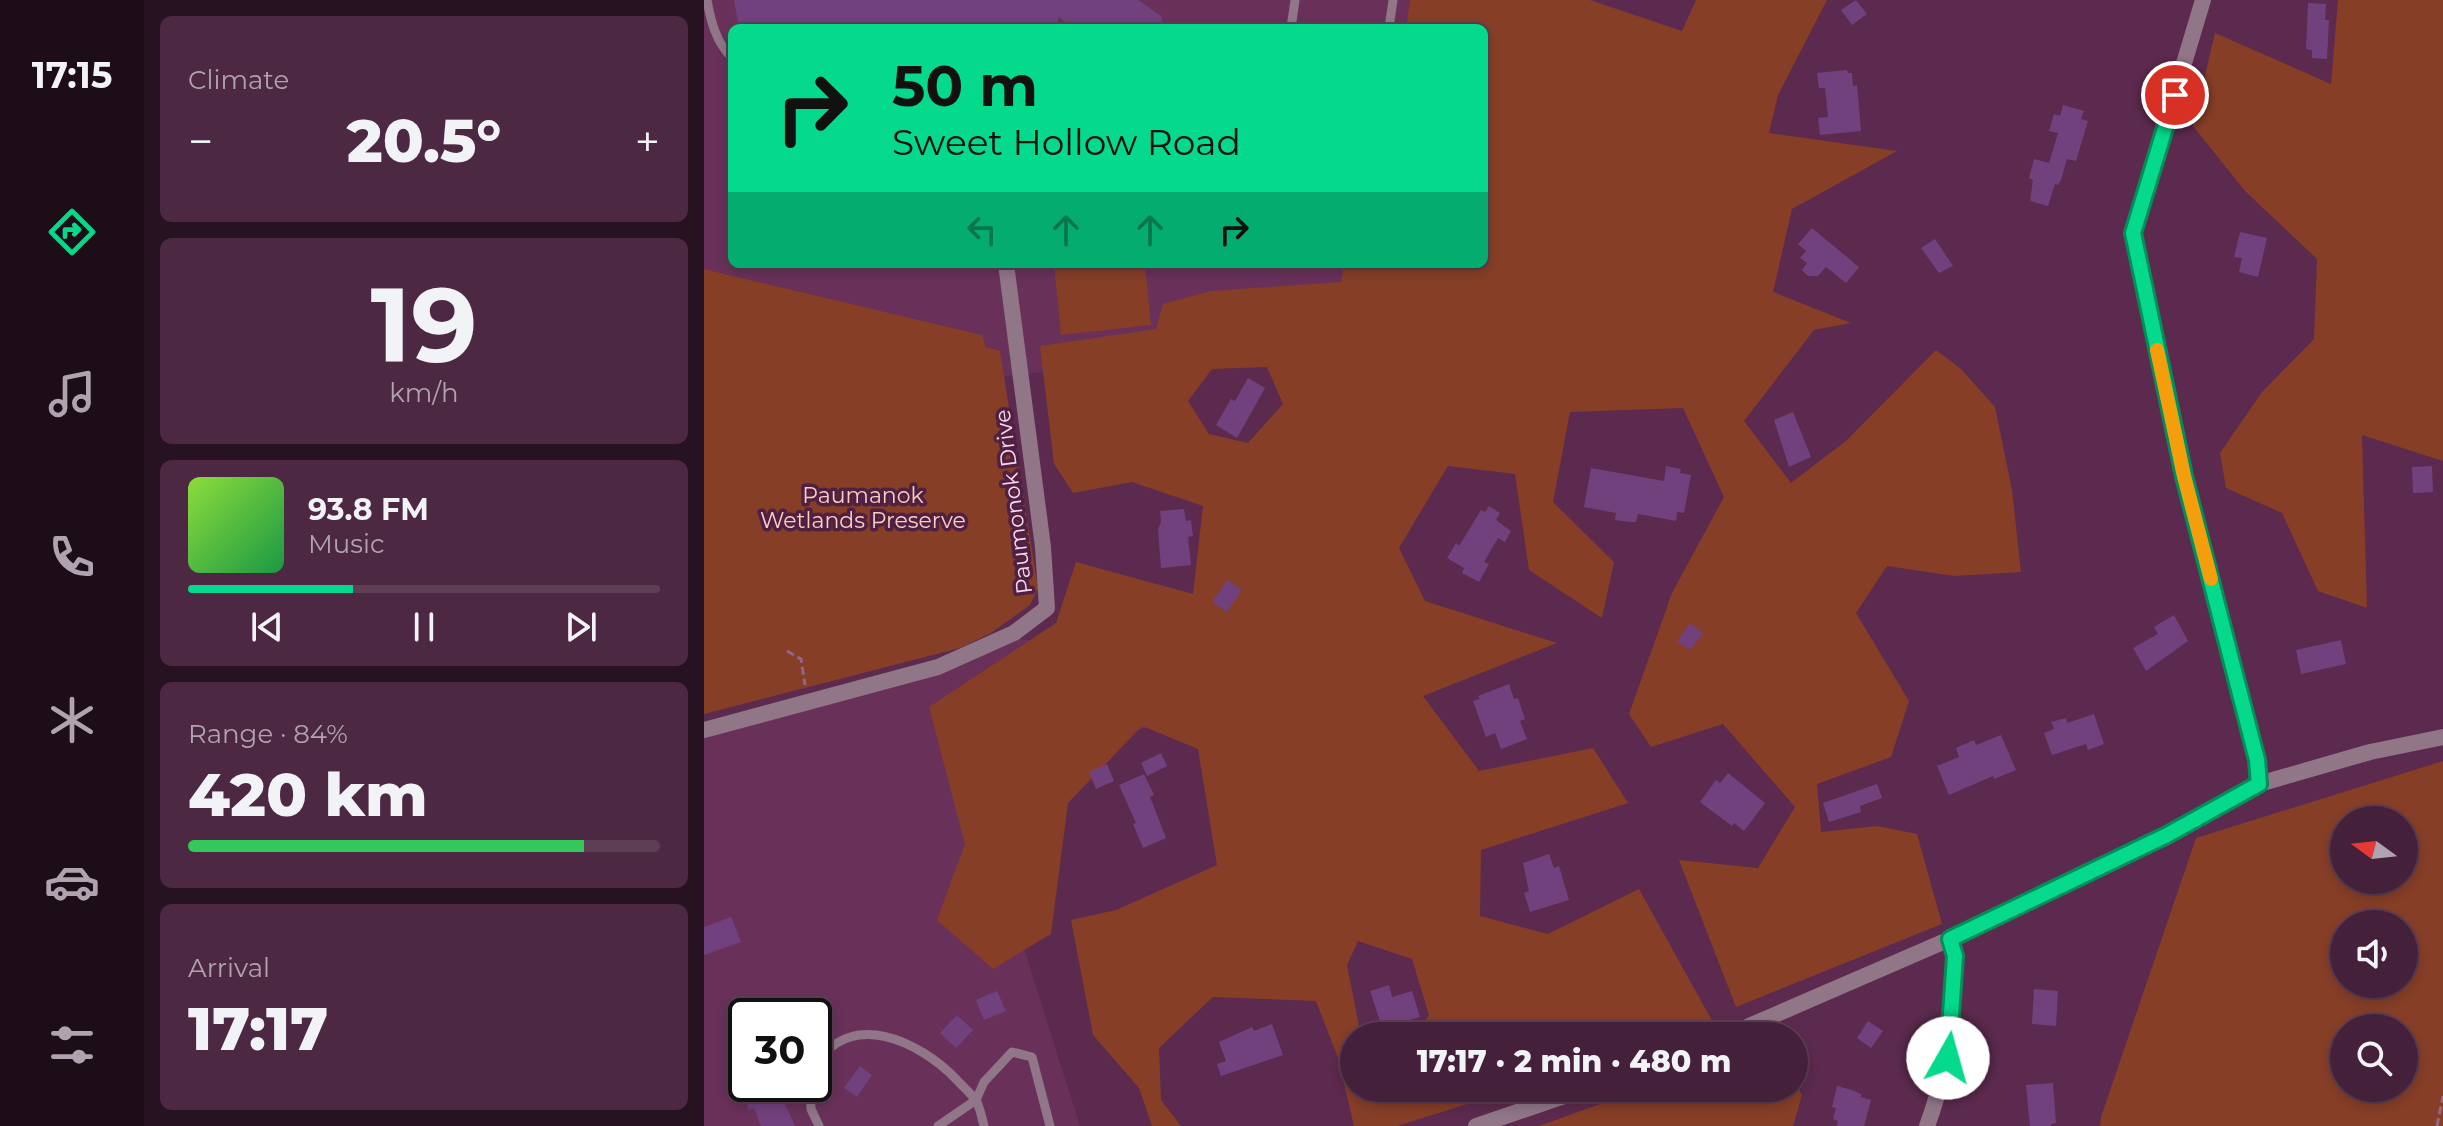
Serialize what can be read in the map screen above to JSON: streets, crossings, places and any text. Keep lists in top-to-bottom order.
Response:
{
  "streets": {
    "street": ["Paumonok Drive"]
  },
  "parks": ["Paumanok Wetlands Preserve"],
  "north": "left",
  "page": {
    "tabs": "17:15",
    "tile": [
      "Climate",
      ["19", "km/h"],
      ["Range · 84%", "420 km"],
      ["Arrival", "17:17"]
    ],
    "turn": ["50 m", "Sweet Hollow Road"],
    "heat": ["−", "20.5°", "+"],
    "song": ["93.8 FM", "Music"],
    "limit": "30",
    "trip": "17:17 · 2 min · 480 m"
  }
}
